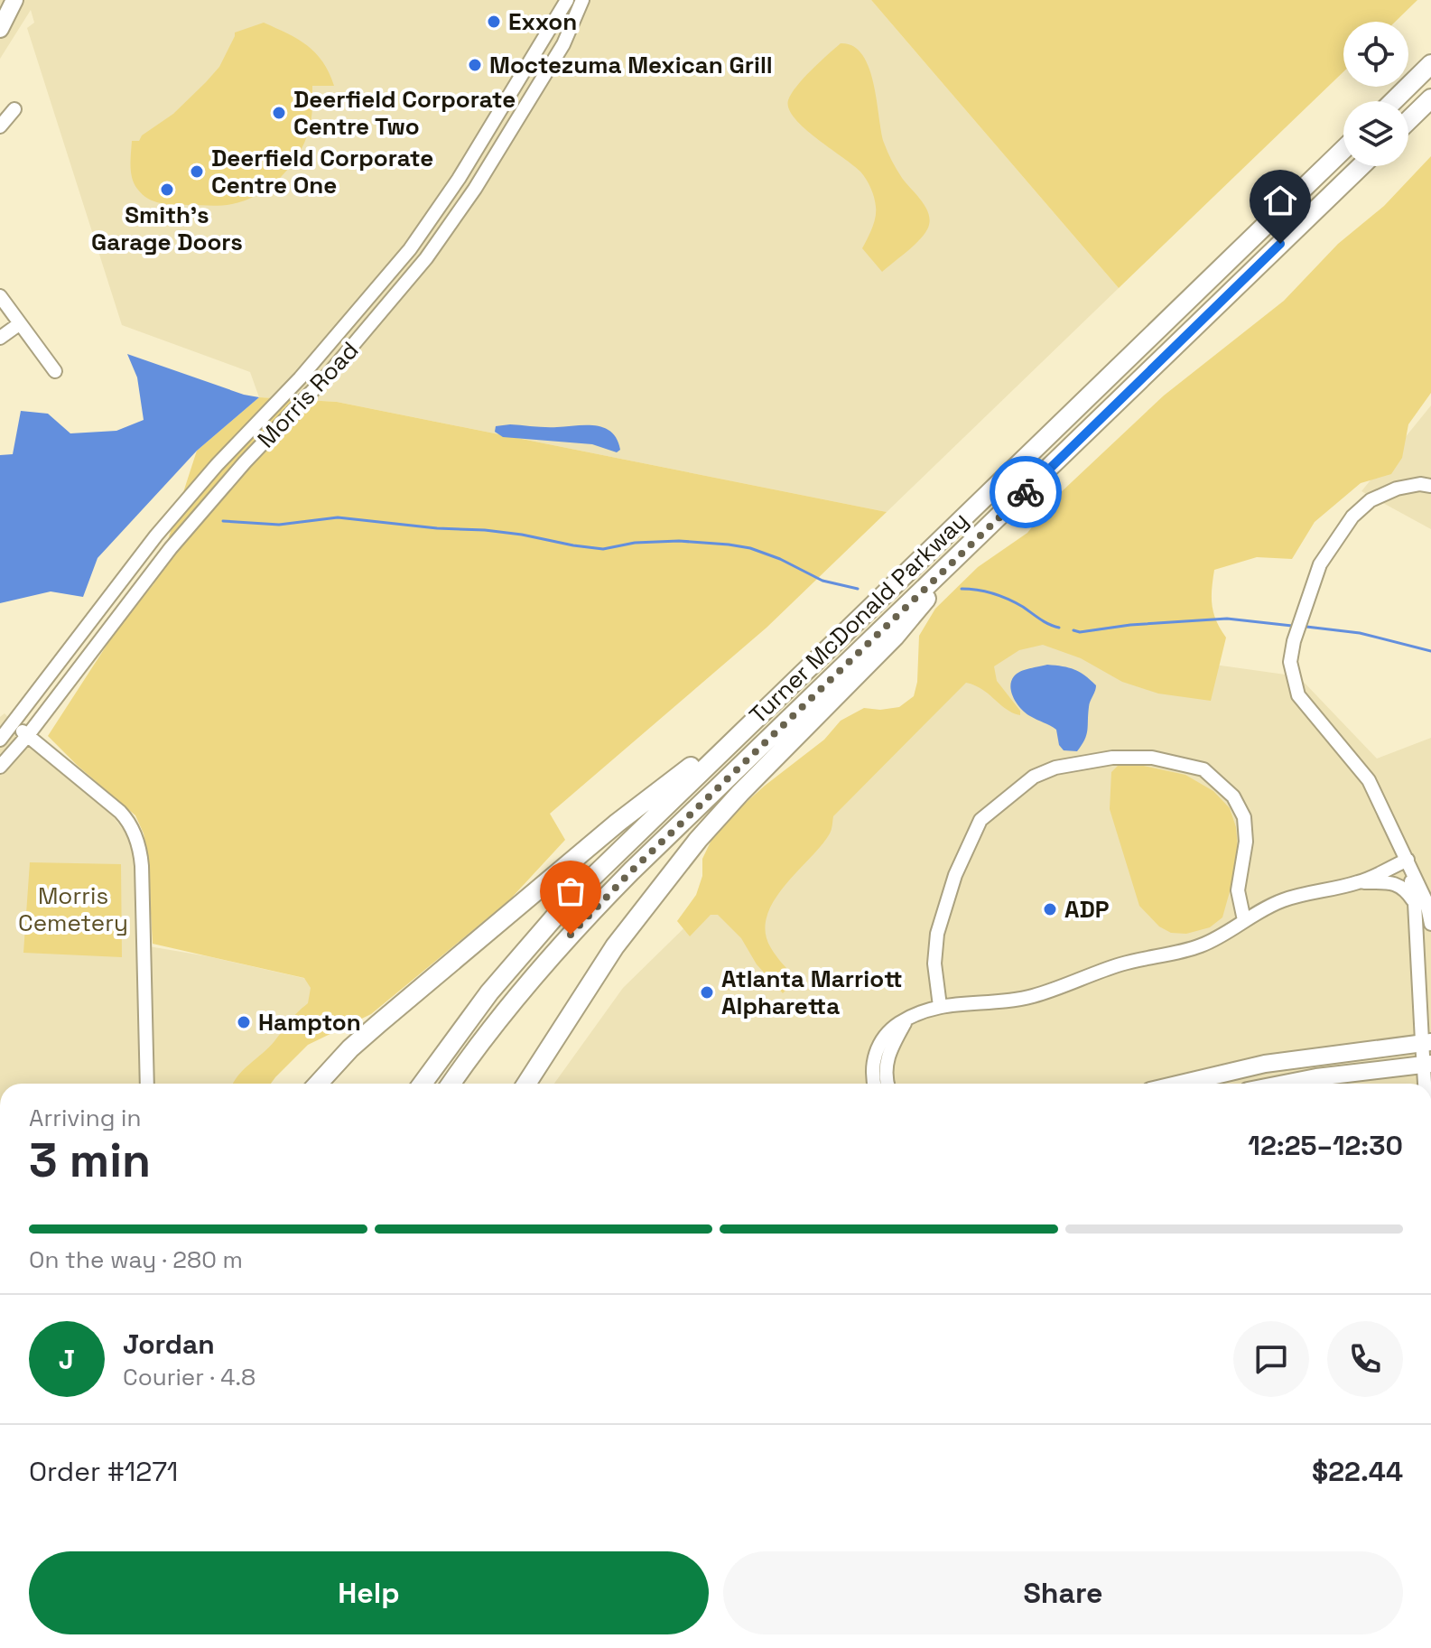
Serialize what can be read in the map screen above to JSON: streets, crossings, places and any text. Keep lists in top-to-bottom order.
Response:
{
  "streets": {
    "highway": ["Turner McDonald Parkway"],
    "street": ["Morris Road"]
  },
  "parks": ["Morris Cemetery"],
  "places": [
    "Exxon",
    "Moctezuma Mexican Grill",
    "Deerfield Corporate Centre Two",
    "Deerfield Corporate Centre One",
    "Smith's Garage Doors",
    "ADP",
    "Atlanta Marriott Alpharetta",
    "Hampton"
  ],
  "page": {
    "heading": ["3 min", "Arriving in", "12:25–12:30"],
    "panel": [
      "Jordan",
      "Courier · 4.8",
      "Order #1271",
      "$22.44"
    ],
    "bar": "On the way · 280 m",
    "round": "J",
    "buttons": ["Help", "Share"]
  }
}
